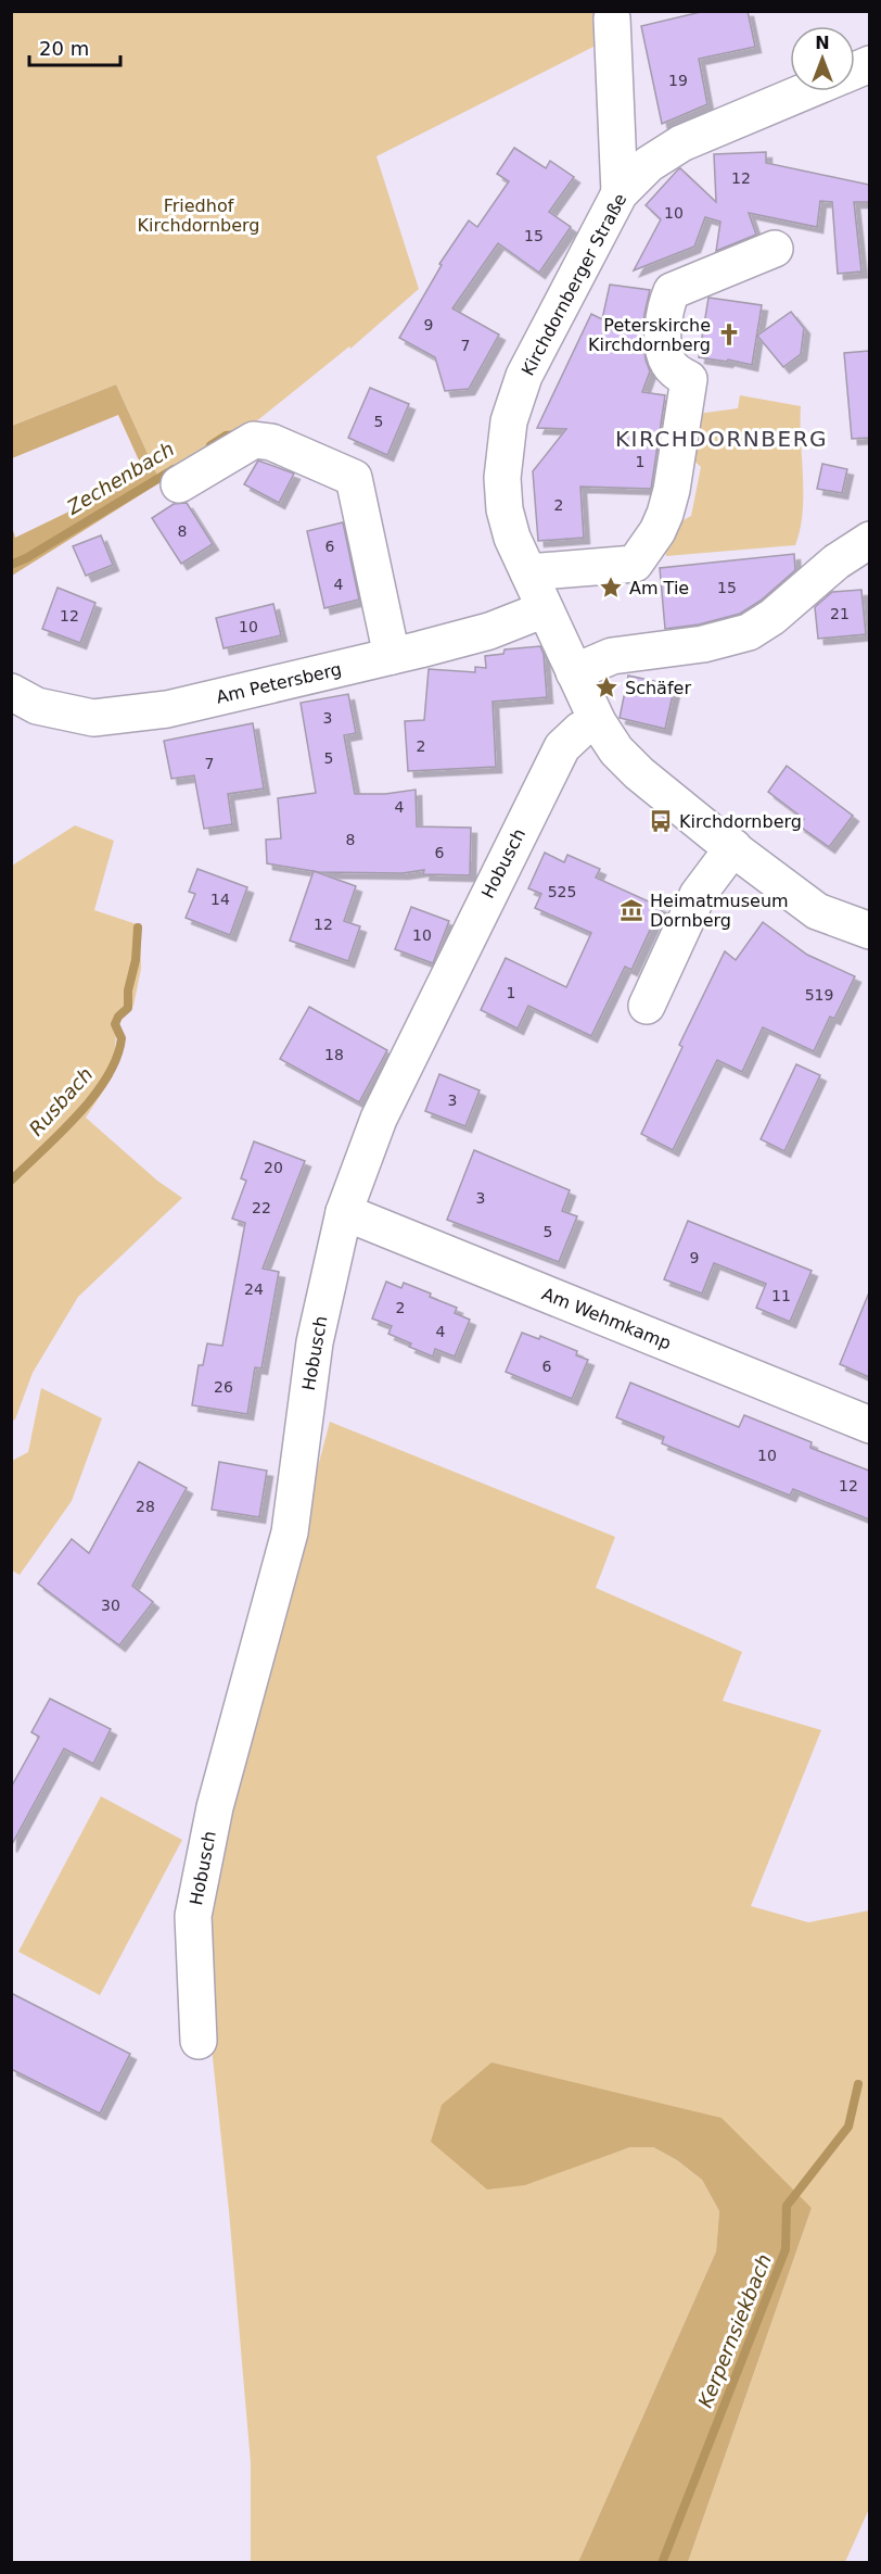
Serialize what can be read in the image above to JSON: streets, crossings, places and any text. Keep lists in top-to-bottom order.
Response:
{
  "streets": {
    "street": [
      "Kirchdornberger Straße",
      "Am Petersberg",
      "Hobusch",
      "Am Wehmkamp"
    ]
  },
  "crossings": [
    ["Kirchdornberger Straße", "Am Petersberg"],
    ["Kirchdornberger Straße", "Hobusch"],
    ["Hobusch", "Am Wehmkamp"]
  ],
  "districts": ["KIRCHDORNBERG"],
  "water": ["Zechenbach", "Rusbach", "Kerpernsiekbach"],
  "parks": ["Friedhof Kirchdornberg"],
  "places": {
    "church": ["Peterskirche Kirchdornberg"],
    "place": ["Am Tie", "Schäfer"],
    "bus stop": ["Kirchdornberg"],
    "museum": ["Heimatmuseum Dornberg"]
  },
  "house_numbers": [
    "19",
    "12",
    "10",
    "15",
    "9",
    "7",
    "5",
    "1",
    "2",
    "8",
    "6",
    "4",
    "15",
    "21",
    "12",
    "10",
    "3",
    "2",
    "5",
    "7",
    "4",
    "8",
    "6",
    "525",
    "14",
    "12",
    "10",
    "1",
    "519",
    "18",
    "3",
    "20",
    "3",
    "22",
    "5",
    "9",
    "24",
    "11",
    "2",
    "4",
    "6",
    "26",
    "10",
    "12",
    "28",
    "30"
  ],
  "scale_bar": "20 m",
  "north": "top"
}
